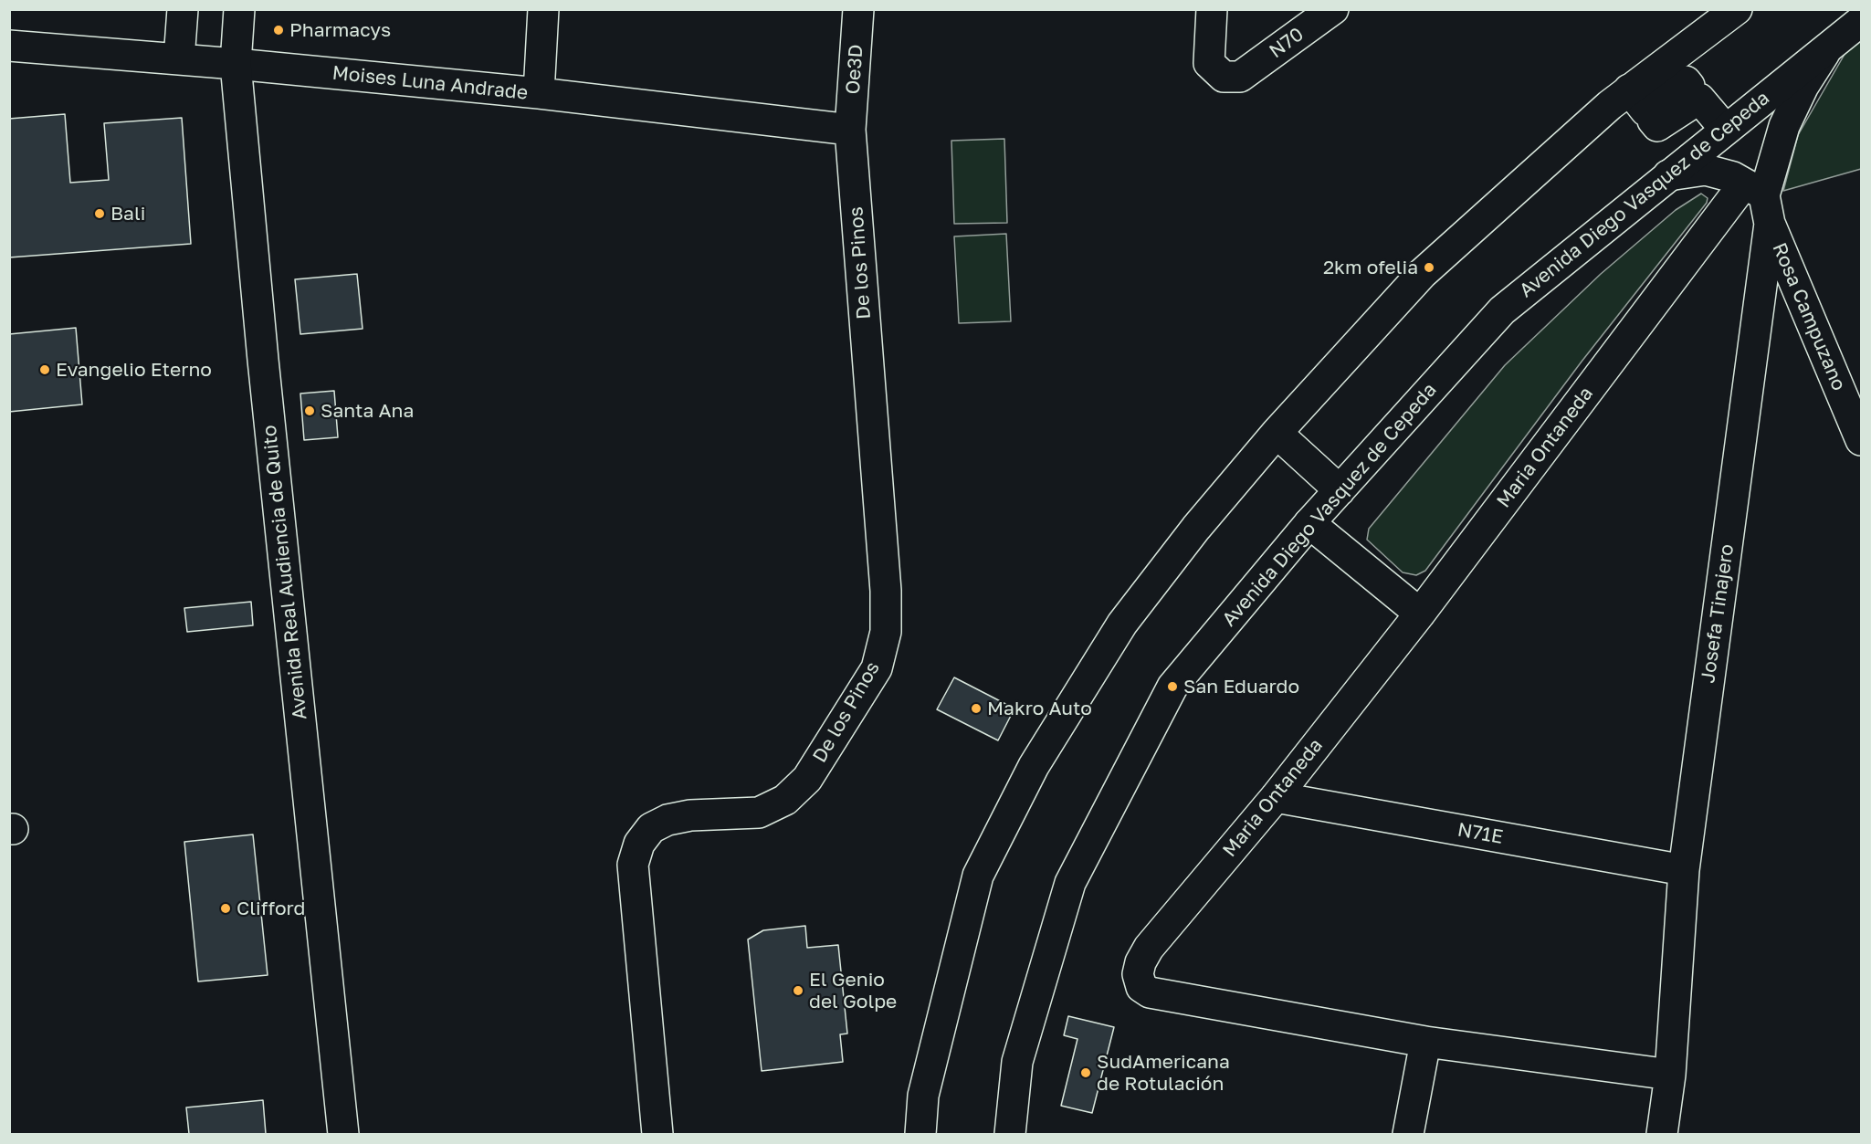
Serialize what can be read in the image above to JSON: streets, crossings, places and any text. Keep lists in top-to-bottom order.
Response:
{
  "streets": {
    "street": [
      "N70",
      "Oe3D",
      "Moises Luna Andrade",
      "Avenida Diego Vasquez de Cepeda",
      "De los Pinos",
      "Rosa Campuzano",
      "Maria Ontaneda",
      "Avenida Real Audiencia de Quito",
      "Josefa Tinajero",
      "N71E"
    ]
  },
  "crossings": [
    ["Oe3D", "Moises Luna Andrade"],
    ["Oe3D", "De los Pinos"],
    ["Moises Luna Andrade", "De los Pinos"],
    ["Moises Luna Andrade", "Avenida Real Audiencia de Quito"],
    ["Avenida Diego Vasquez de Cepeda", "Maria Ontaneda"],
    ["Rosa Campuzano", "Maria Ontaneda"],
    ["Rosa Campuzano", "Josefa Tinajero"],
    ["Maria Ontaneda", "Josefa Tinajero"],
    ["Maria Ontaneda", "N71E"],
    ["Josefa Tinajero", "N71E"]
  ],
  "places": [
    "Pharmacys",
    "Bali",
    "2km ofelia",
    "Evangelio Eterno",
    "Santa Ana",
    "San Eduardo",
    "Makro Auto",
    "Clifford",
    "El Genio del Golpe",
    "SudAmericana de Rotulación"
  ]
}
